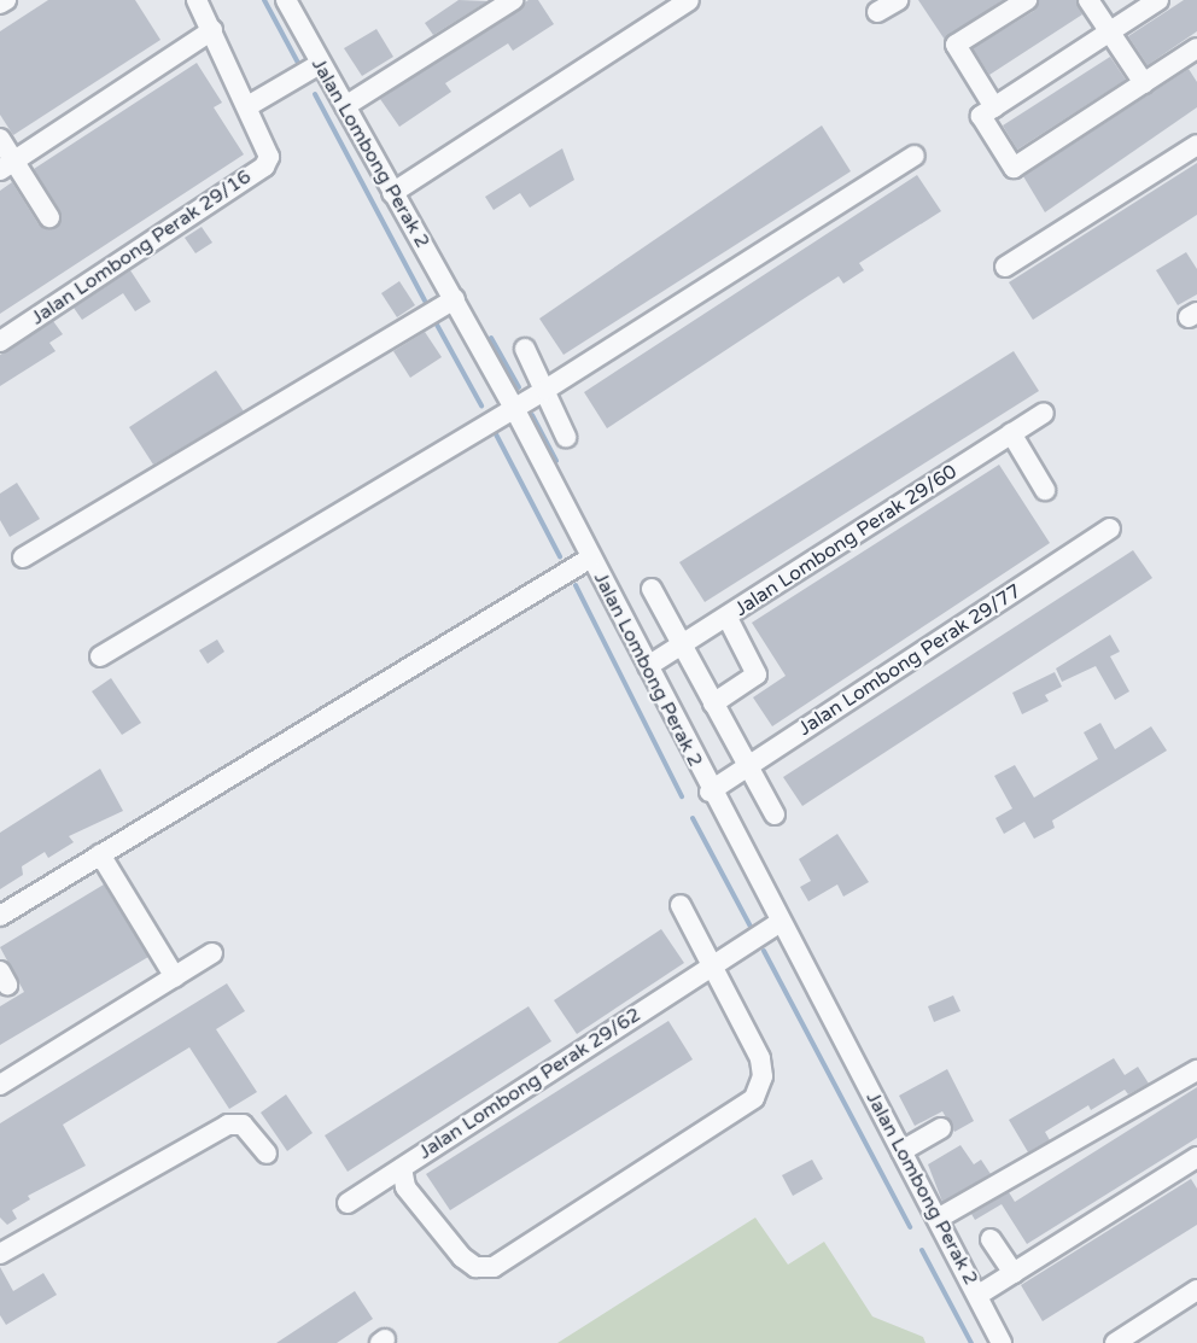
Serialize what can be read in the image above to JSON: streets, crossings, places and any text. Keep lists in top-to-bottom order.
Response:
{
  "streets": {
    "street": [
      "Jalan Lombong Perak 2",
      "Jalan Lombong Perak 29/16",
      "Jalan Lombong Perak 29/60",
      "Jalan Lombong Perak 29/77",
      "Jalan Lombong Perak 29/62"
    ]
  },
  "crossings": [
    ["Jalan Lombong Perak 2", "Jalan Lombong Perak 29/60"],
    ["Jalan Lombong Perak 2", "Jalan Lombong Perak 29/77"],
    ["Jalan Lombong Perak 2", "Jalan Lombong Perak 29/62"]
  ]
}
